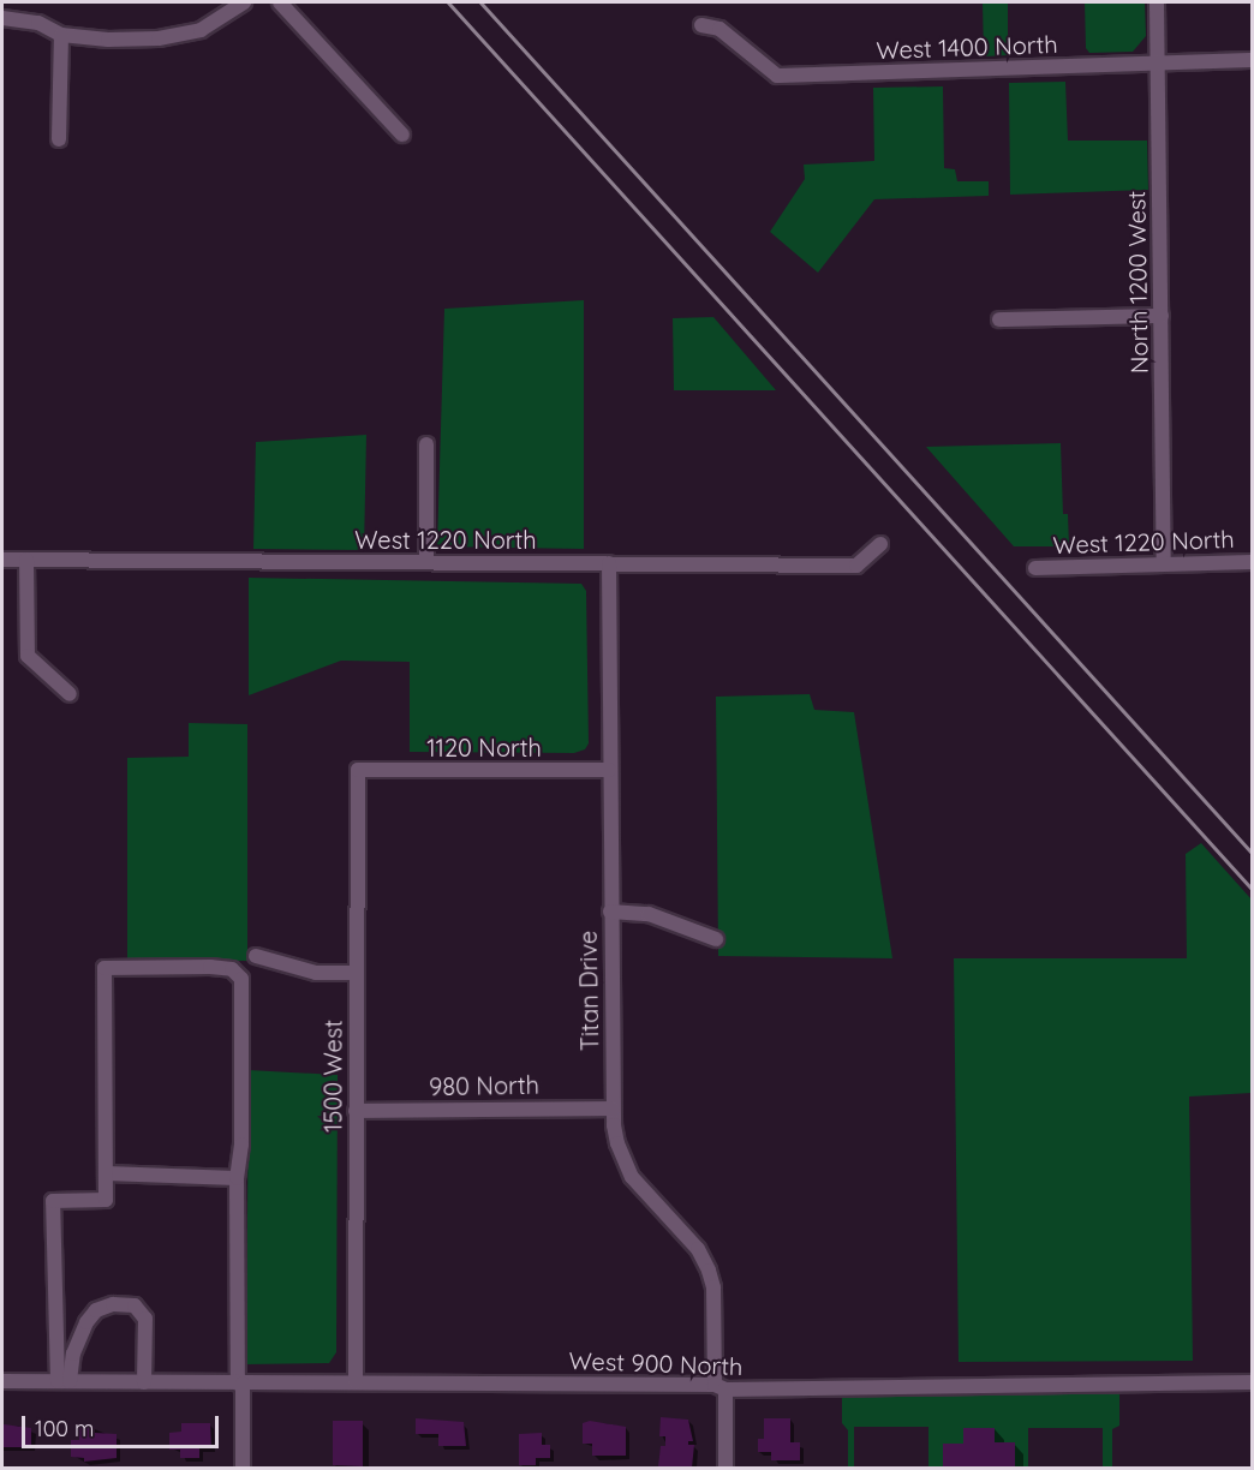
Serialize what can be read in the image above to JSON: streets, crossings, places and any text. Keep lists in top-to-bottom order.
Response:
{
  "streets": {
    "street": [
      "West 1400 North",
      "North 1200 West",
      "West 1220 North",
      "1120 North",
      "Titan Drive",
      "1500 West",
      "980 North",
      "West 900 North"
    ]
  },
  "crossings": [
    ["West 1400 North", "North 1200 West"],
    ["North 1200 West", "West 1220 North"],
    ["West 1220 North", "Titan Drive"],
    ["1120 North", "Titan Drive"],
    ["1120 North", "1500 West"],
    ["Titan Drive", "980 North"],
    ["Titan Drive", "West 900 North"],
    ["1500 West", "980 North"],
    ["1500 West", "West 900 North"]
  ],
  "scale_bar": "100 m"
}
